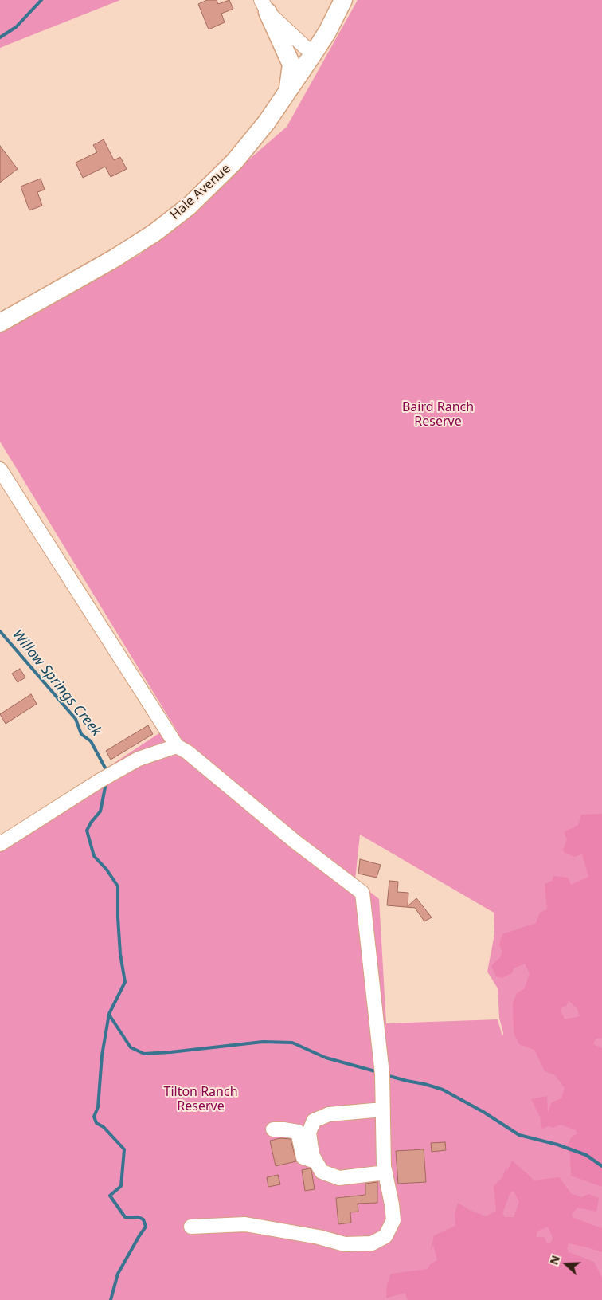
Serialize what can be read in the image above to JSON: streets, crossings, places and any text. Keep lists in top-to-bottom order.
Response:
{
  "streets": {
    "main road": ["Hale Avenue"]
  },
  "water": ["Willow Springs Creek"],
  "parks": ["Baird Ranch Reserve", "Tilton Ranch Reserve"],
  "north": "left"
}
